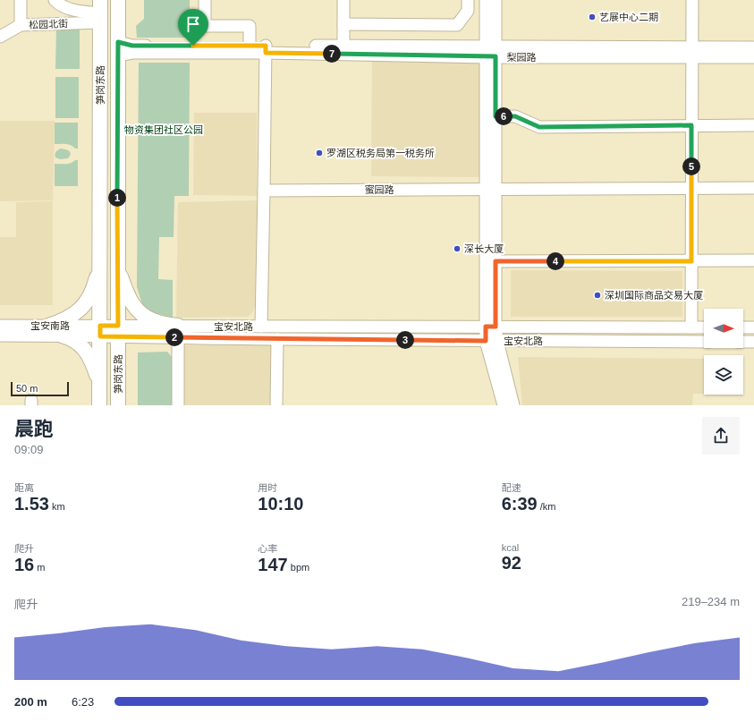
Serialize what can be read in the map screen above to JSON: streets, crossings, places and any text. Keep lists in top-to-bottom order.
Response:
{
  "streets": {
    "main road": ["笋岗东路"],
    "street": [
      "松园北街",
      "梨园路",
      "蜜园路",
      "宝安南路",
      "宝安北路"
    ]
  },
  "crossings": [
    ["松园北街", "笋岗东路"],
    ["梨园路", "笋岗东路"],
    ["笋岗东路", "宝安南路"],
    ["笋岗东路", "宝安北路"],
    ["宝安南路", "宝安北路"]
  ],
  "parks": ["物资集团社区公园"],
  "places": [
    "艺展中心二期",
    "罗湖区税务局第一税务所",
    "深长大厦",
    "深圳国际商品交易大厦"
  ],
  "scale_bar": "50 m",
  "north": "right",
  "page": {
    "pins": [
      "7",
      "6",
      "5",
      "1",
      "4",
      "2",
      "3"
    ],
    "scale": "50 m",
    "heading": ["晨跑", "09:09"],
    "stats": [
      ["距离", "1.53 km"],
      ["用时", "10:10"],
      ["配速", "6:39 /km"],
      ["爬升", "16 m"],
      ["心率", "147 bpm"],
      ["kcal", "92"]
    ],
    "chart": ["爬升", "219–234 m"],
    "list": [
      {
        "name": "200 m",
        "note": "6:23"
      }
    ]
  }
}
